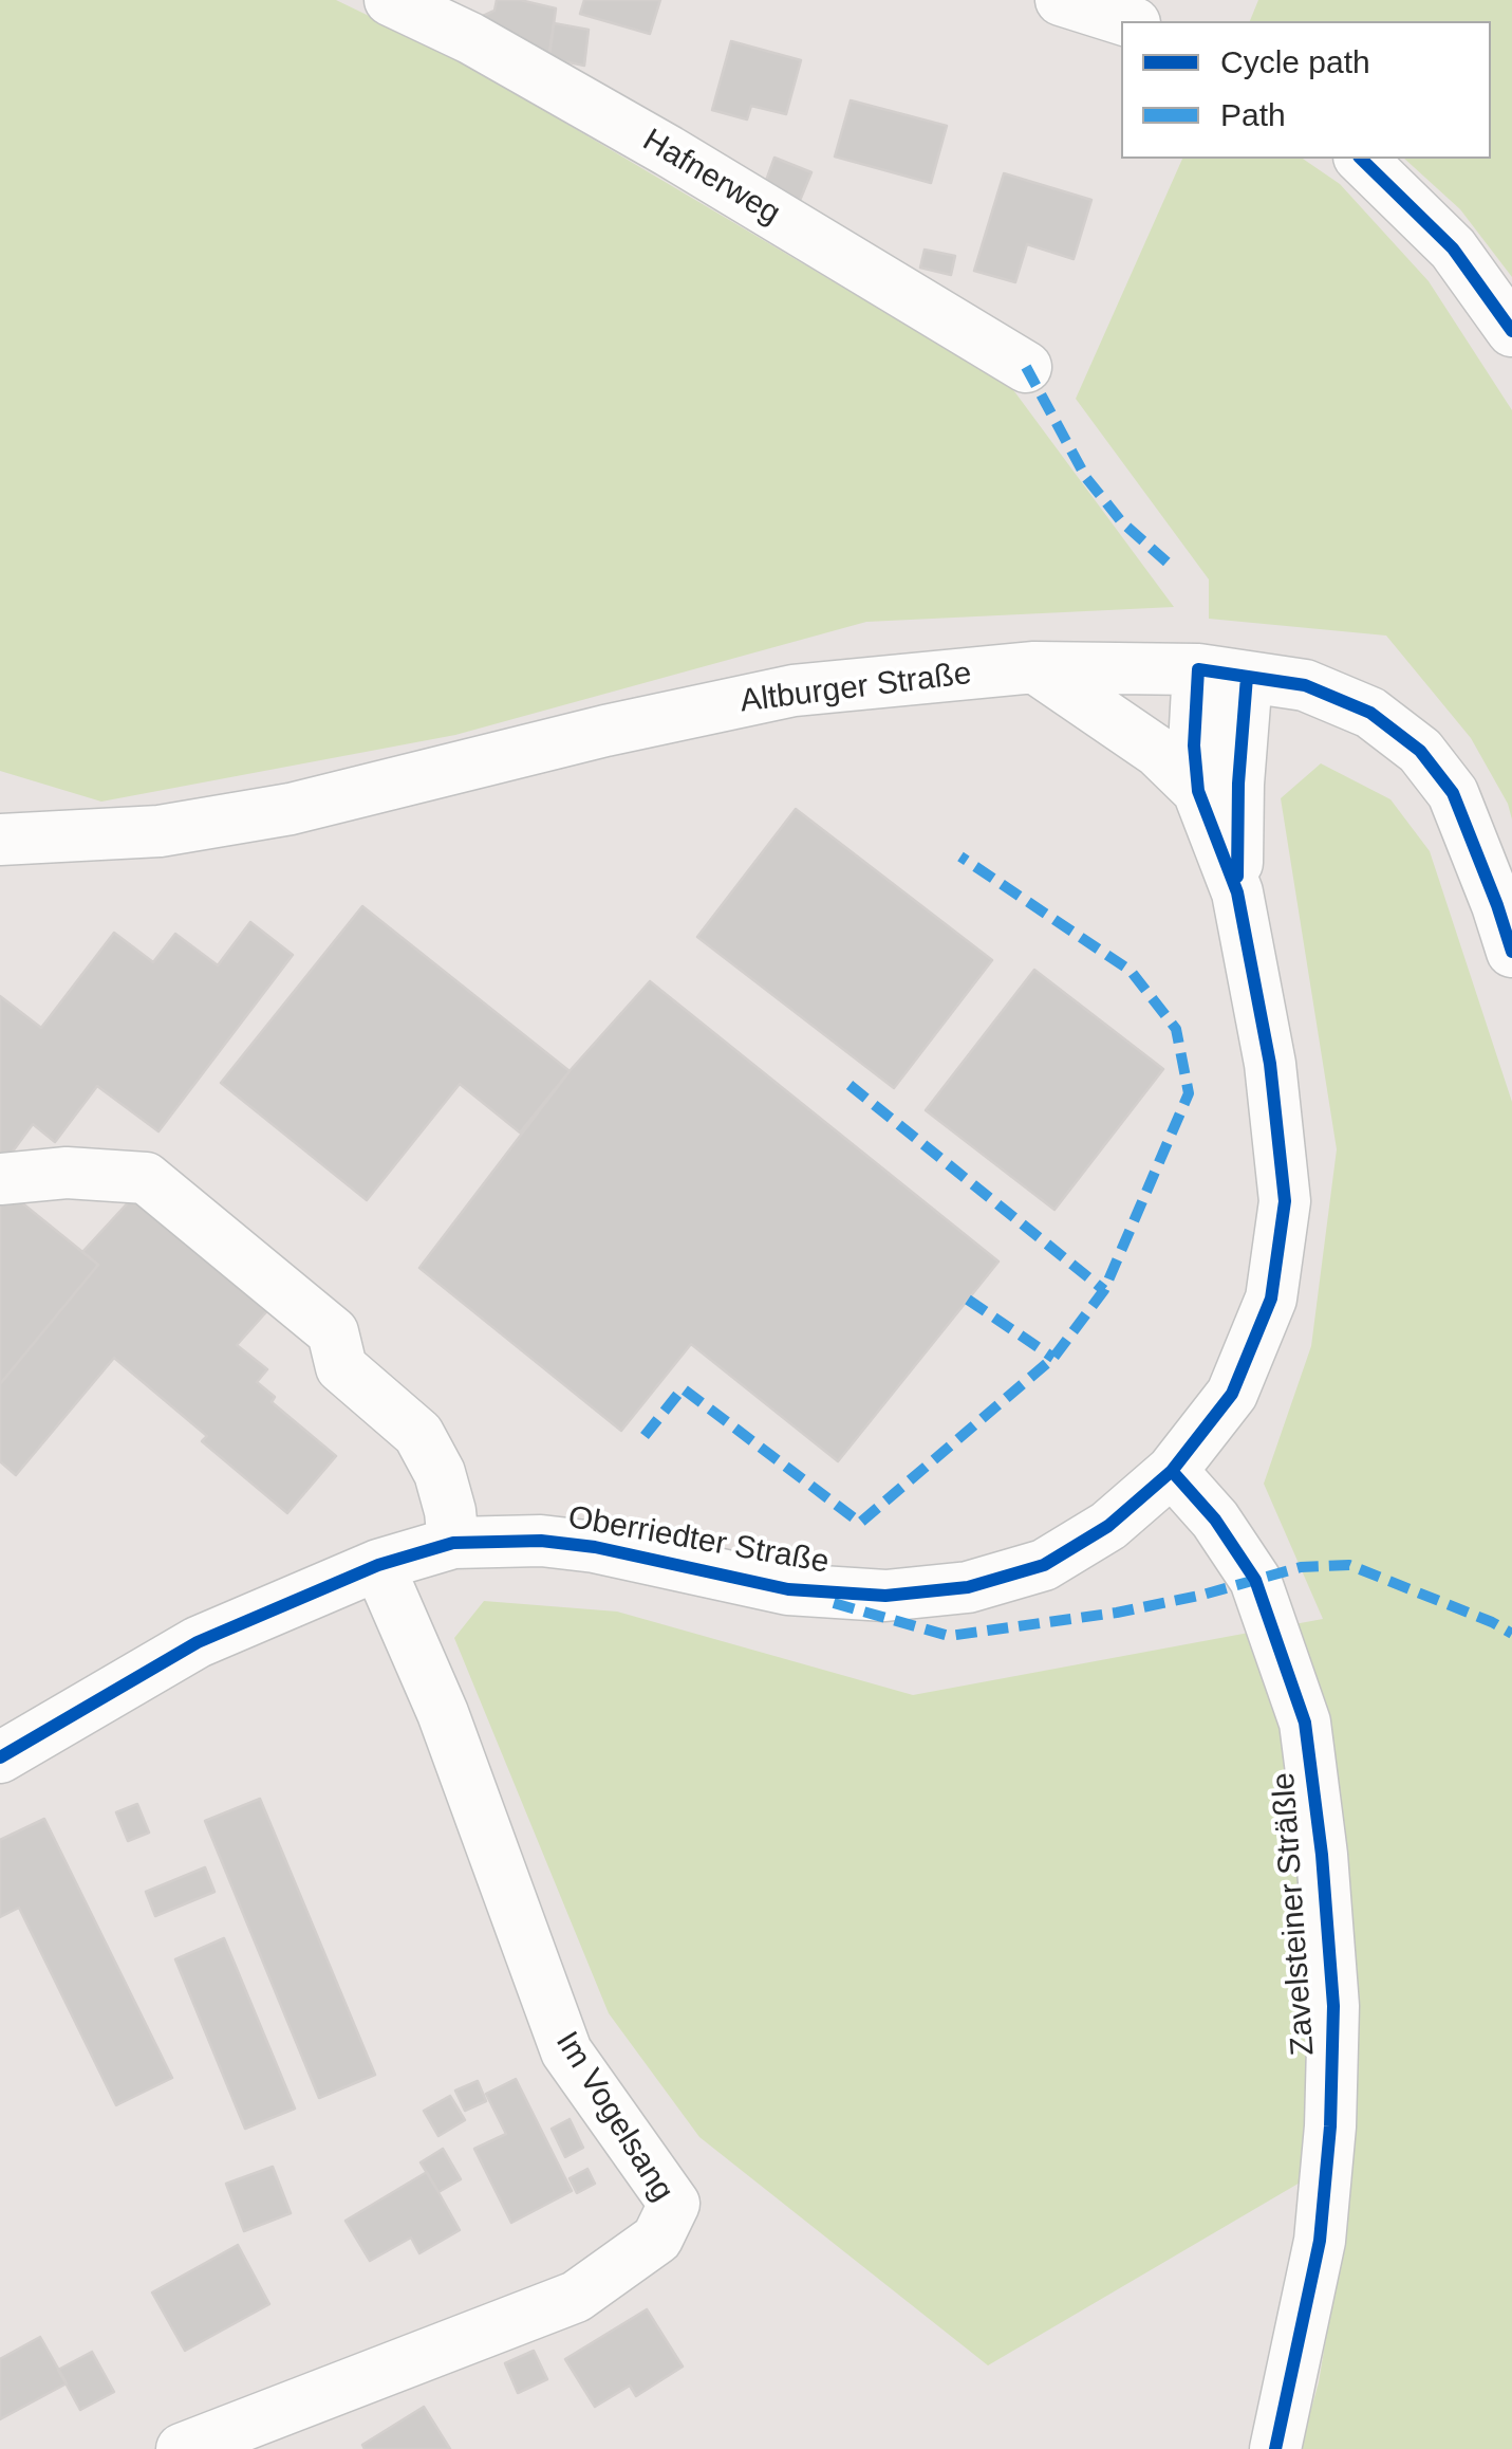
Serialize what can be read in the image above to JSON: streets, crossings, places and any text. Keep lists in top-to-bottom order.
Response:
{
  "streets": {
    "street": [
      "Hafnerweg",
      "Altburger Straße",
      "Oberriedter Straße",
      "Zavelsteiner Sträßle",
      "Im Vogelsang"
    ]
  },
  "crossings": [
    ["Altburger Straße", "Oberriedter Straße"],
    ["Oberriedter Straße", "Zavelsteiner Sträßle"],
    ["Oberriedter Straße", "Im Vogelsang"]
  ],
  "legend": ["Cycle path", "Path"]
}
